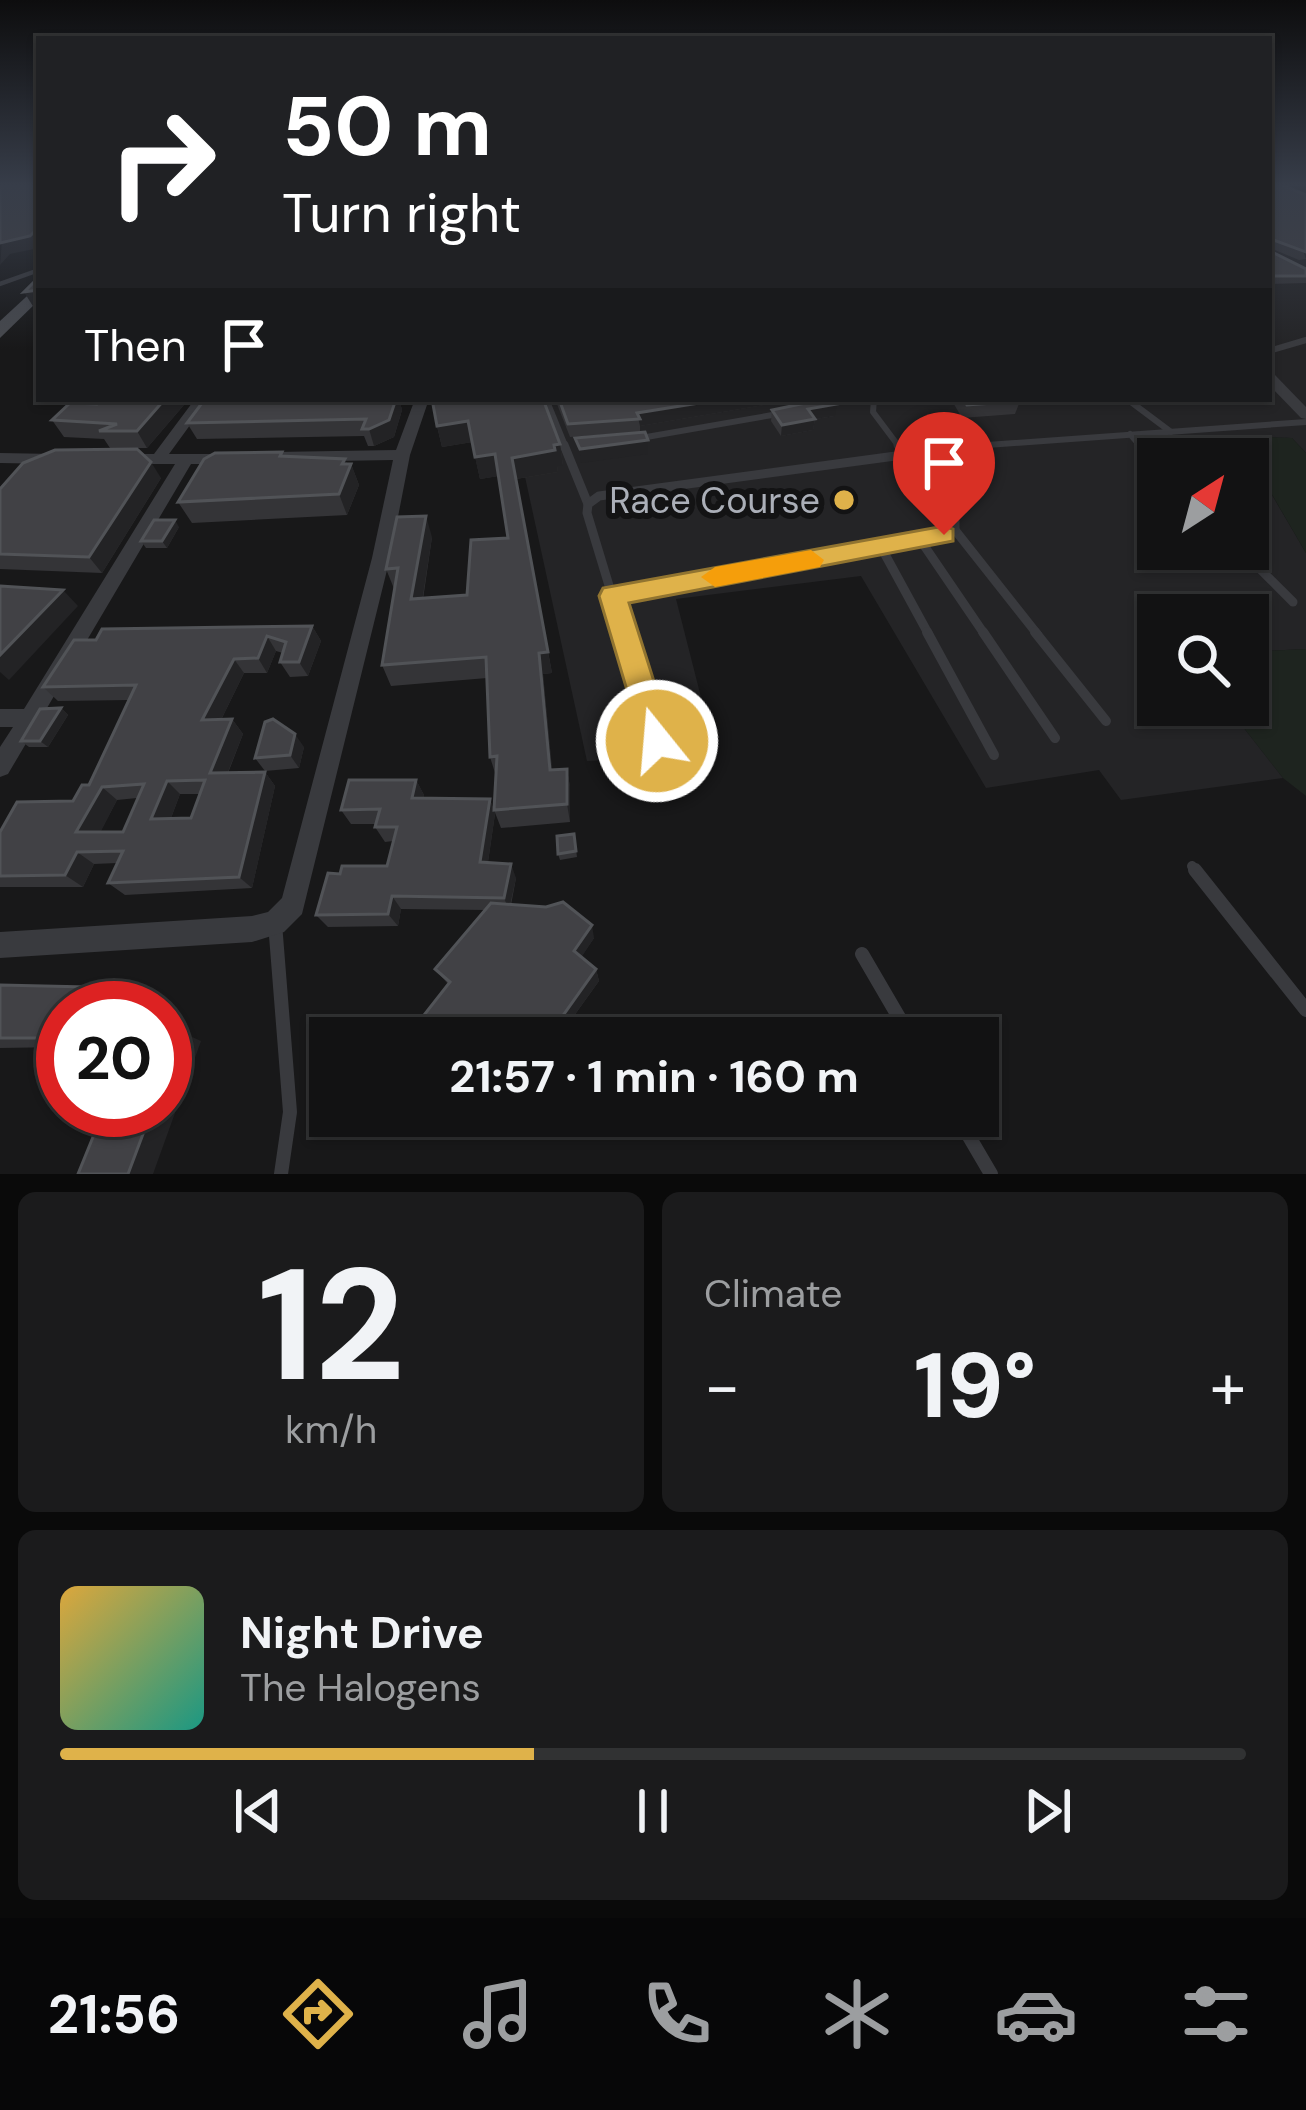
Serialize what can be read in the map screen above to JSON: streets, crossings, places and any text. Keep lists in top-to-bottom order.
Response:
{
  "places": ["Race Course"],
  "north": "top right",
  "page": {
    "turn": ["50 m", "Turn right"],
    "then": "Then",
    "limit": "20",
    "trip": "21:57 · 1 min · 160 m",
    "tile": [
      ["12", "km/h"],
      "Climate"
    ],
    "heat": ["−", "19°", "+"],
    "song": ["Night Drive", "The Halogens"],
    "tabs": "21:56"
  }
}
